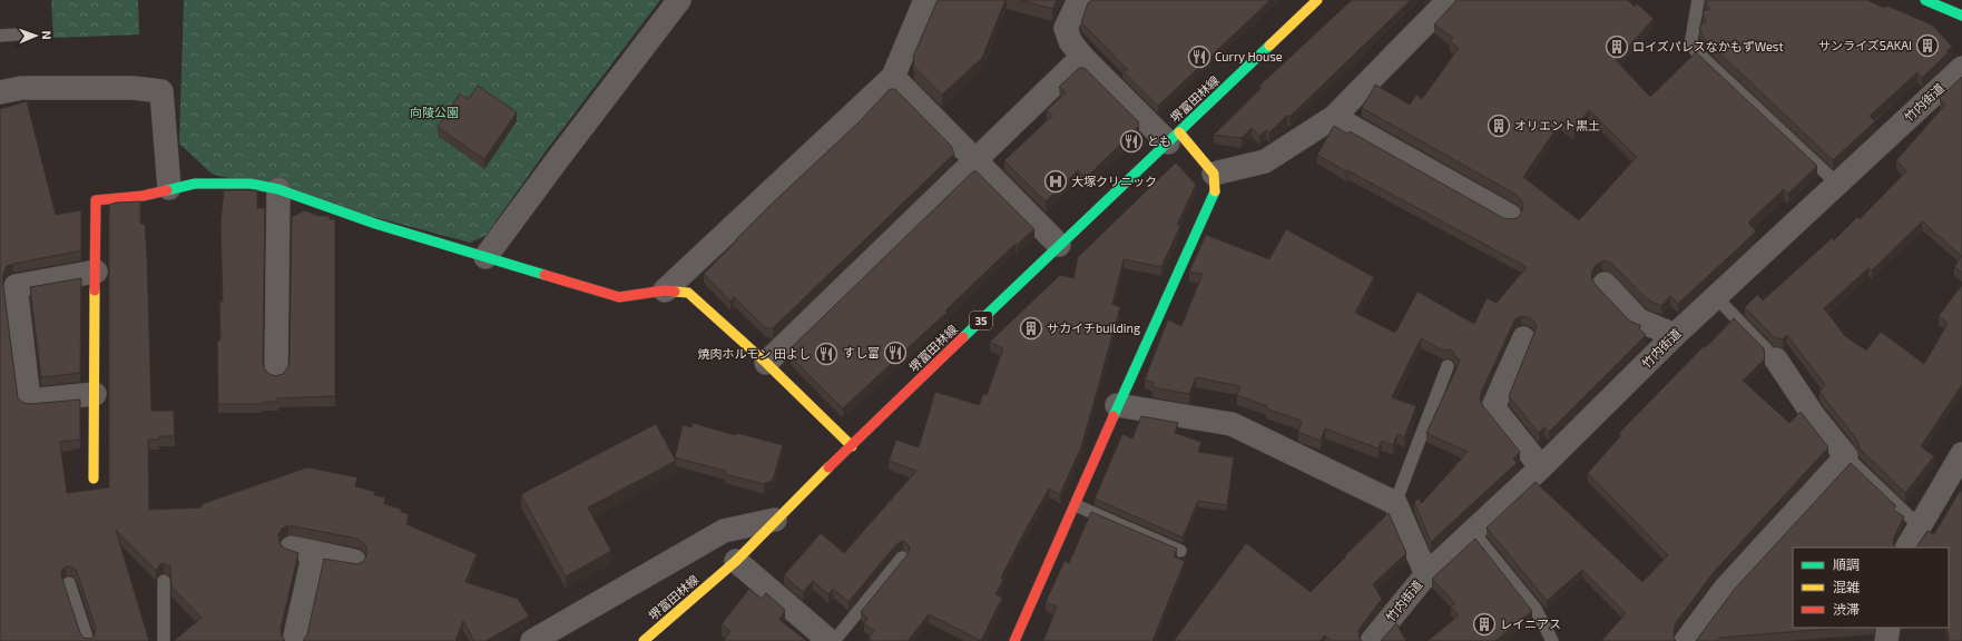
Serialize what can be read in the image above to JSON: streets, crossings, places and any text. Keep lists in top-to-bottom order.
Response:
{
  "streets": {
    "street": ["堺富田林線", "竹内街道", "35"]
  },
  "parks": ["向陵公園"],
  "places": {
    "building": [
      "サンライズSAKAI",
      "ロイズパレスなかもずWest",
      "オリエント黒土",
      "サカイチbuilding",
      "レイニアス"
    ],
    "restaurant": [
      "Curry House",
      "とも",
      "すし富",
      "焼肉ホルモン 田よし"
    ],
    "hospital": ["大塚クリニック"]
  },
  "legend": ["順調", "混雑", "渋滞"],
  "north": "right"
}
